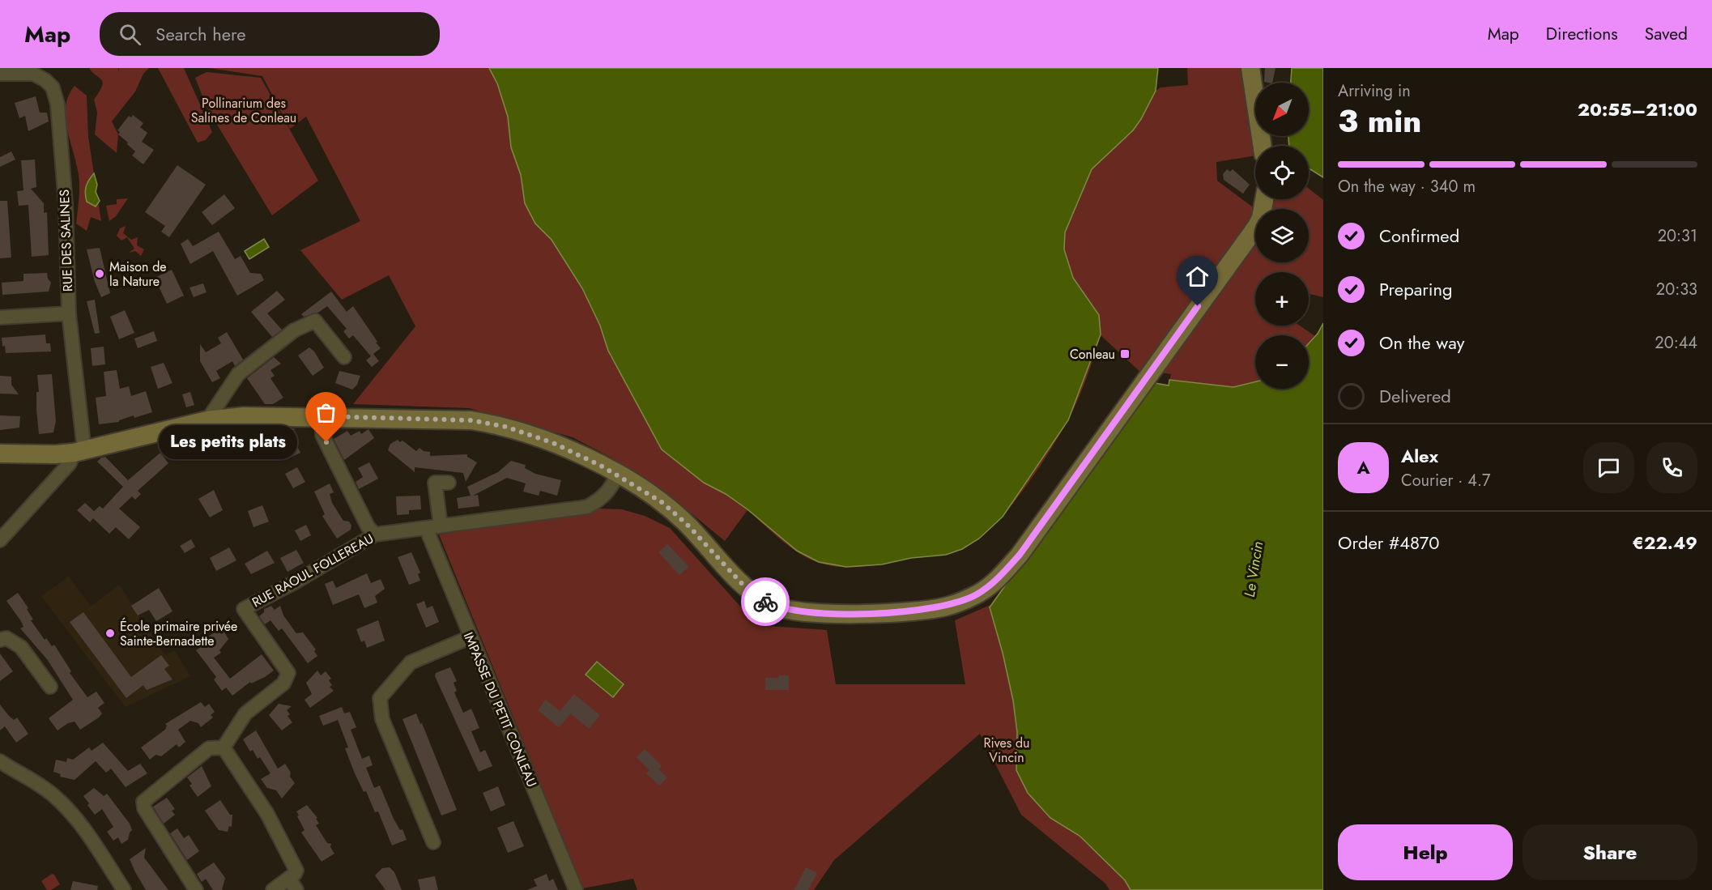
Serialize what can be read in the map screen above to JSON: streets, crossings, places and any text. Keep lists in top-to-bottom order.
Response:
{
  "streets": {
    "street": ["RUE DES SALINES", "RUE RAOUL FOLLEREAU", "IMPASSE DU PETIT CONLEAU"]
  },
  "crossings": [
    ["RUE RAOUL FOLLEREAU", "IMPASSE DU PETIT CONLEAU"]
  ],
  "water": ["Le Vincin"],
  "parks": ["Pollinarium des Salines de Conleau", "Rives du Vincin"],
  "places": {
    "other": ["Maison de la Nature", "Les petits plats", "École primaire privée Sainte-Bernadette"],
    "transit": ["Conleau"]
  },
  "north": "bottom left",
  "page": {
    "header": "Map",
    "search": "Search here",
    "nav": ["Map", "Directions", "Saved"],
    "heading": ["3 min", "Arriving in", "20:55–21:00"],
    "panel": [
      "Alex",
      "Courier · 4.7",
      "Order #4870",
      "€22.49"
    ],
    "map_buttons": ["+", "−"],
    "bar": "On the way · 340 m",
    "list": [
      ["Confirmed", "20:31"],
      ["Preparing", "20:33"],
      ["On the way", "20:44"],
      "Delivered"
    ],
    "bubble": "Les petits plats",
    "round": "A",
    "buttons": ["Help", "Share"]
  }
}
